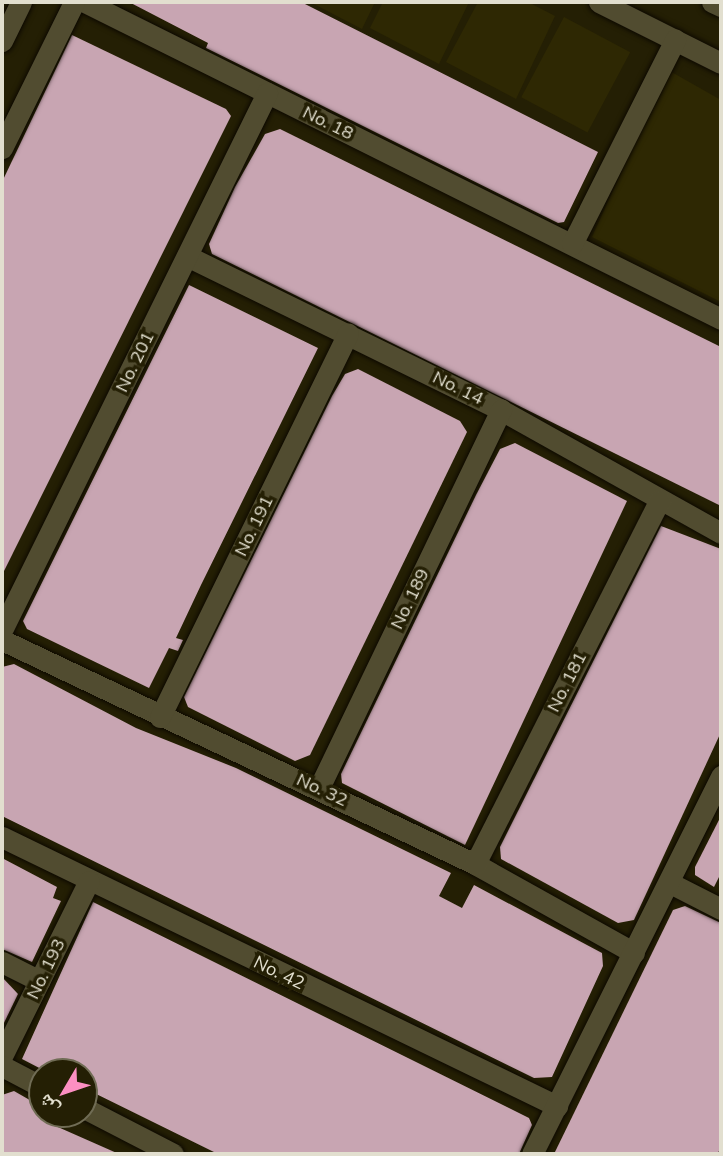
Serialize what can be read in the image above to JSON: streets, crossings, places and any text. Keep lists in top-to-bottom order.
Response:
{
  "streets": {
    "street": [
      "No. 18",
      "No. 201",
      "No. 14",
      "No. 191",
      "No. 189",
      "No. 181",
      "No. 32",
      "No. 193",
      "No. 42"
    ]
  },
  "crossings": [
    ["No. 18", "No. 201"],
    ["No. 201", "No. 14"],
    ["No. 14", "No. 191"],
    ["No. 14", "No. 189"],
    ["No. 14", "No. 181"],
    ["No. 191", "No. 32"],
    ["No. 189", "No. 32"],
    ["No. 181", "No. 32"],
    ["No. 193", "No. 42"]
  ],
  "north": "bottom left"
}
